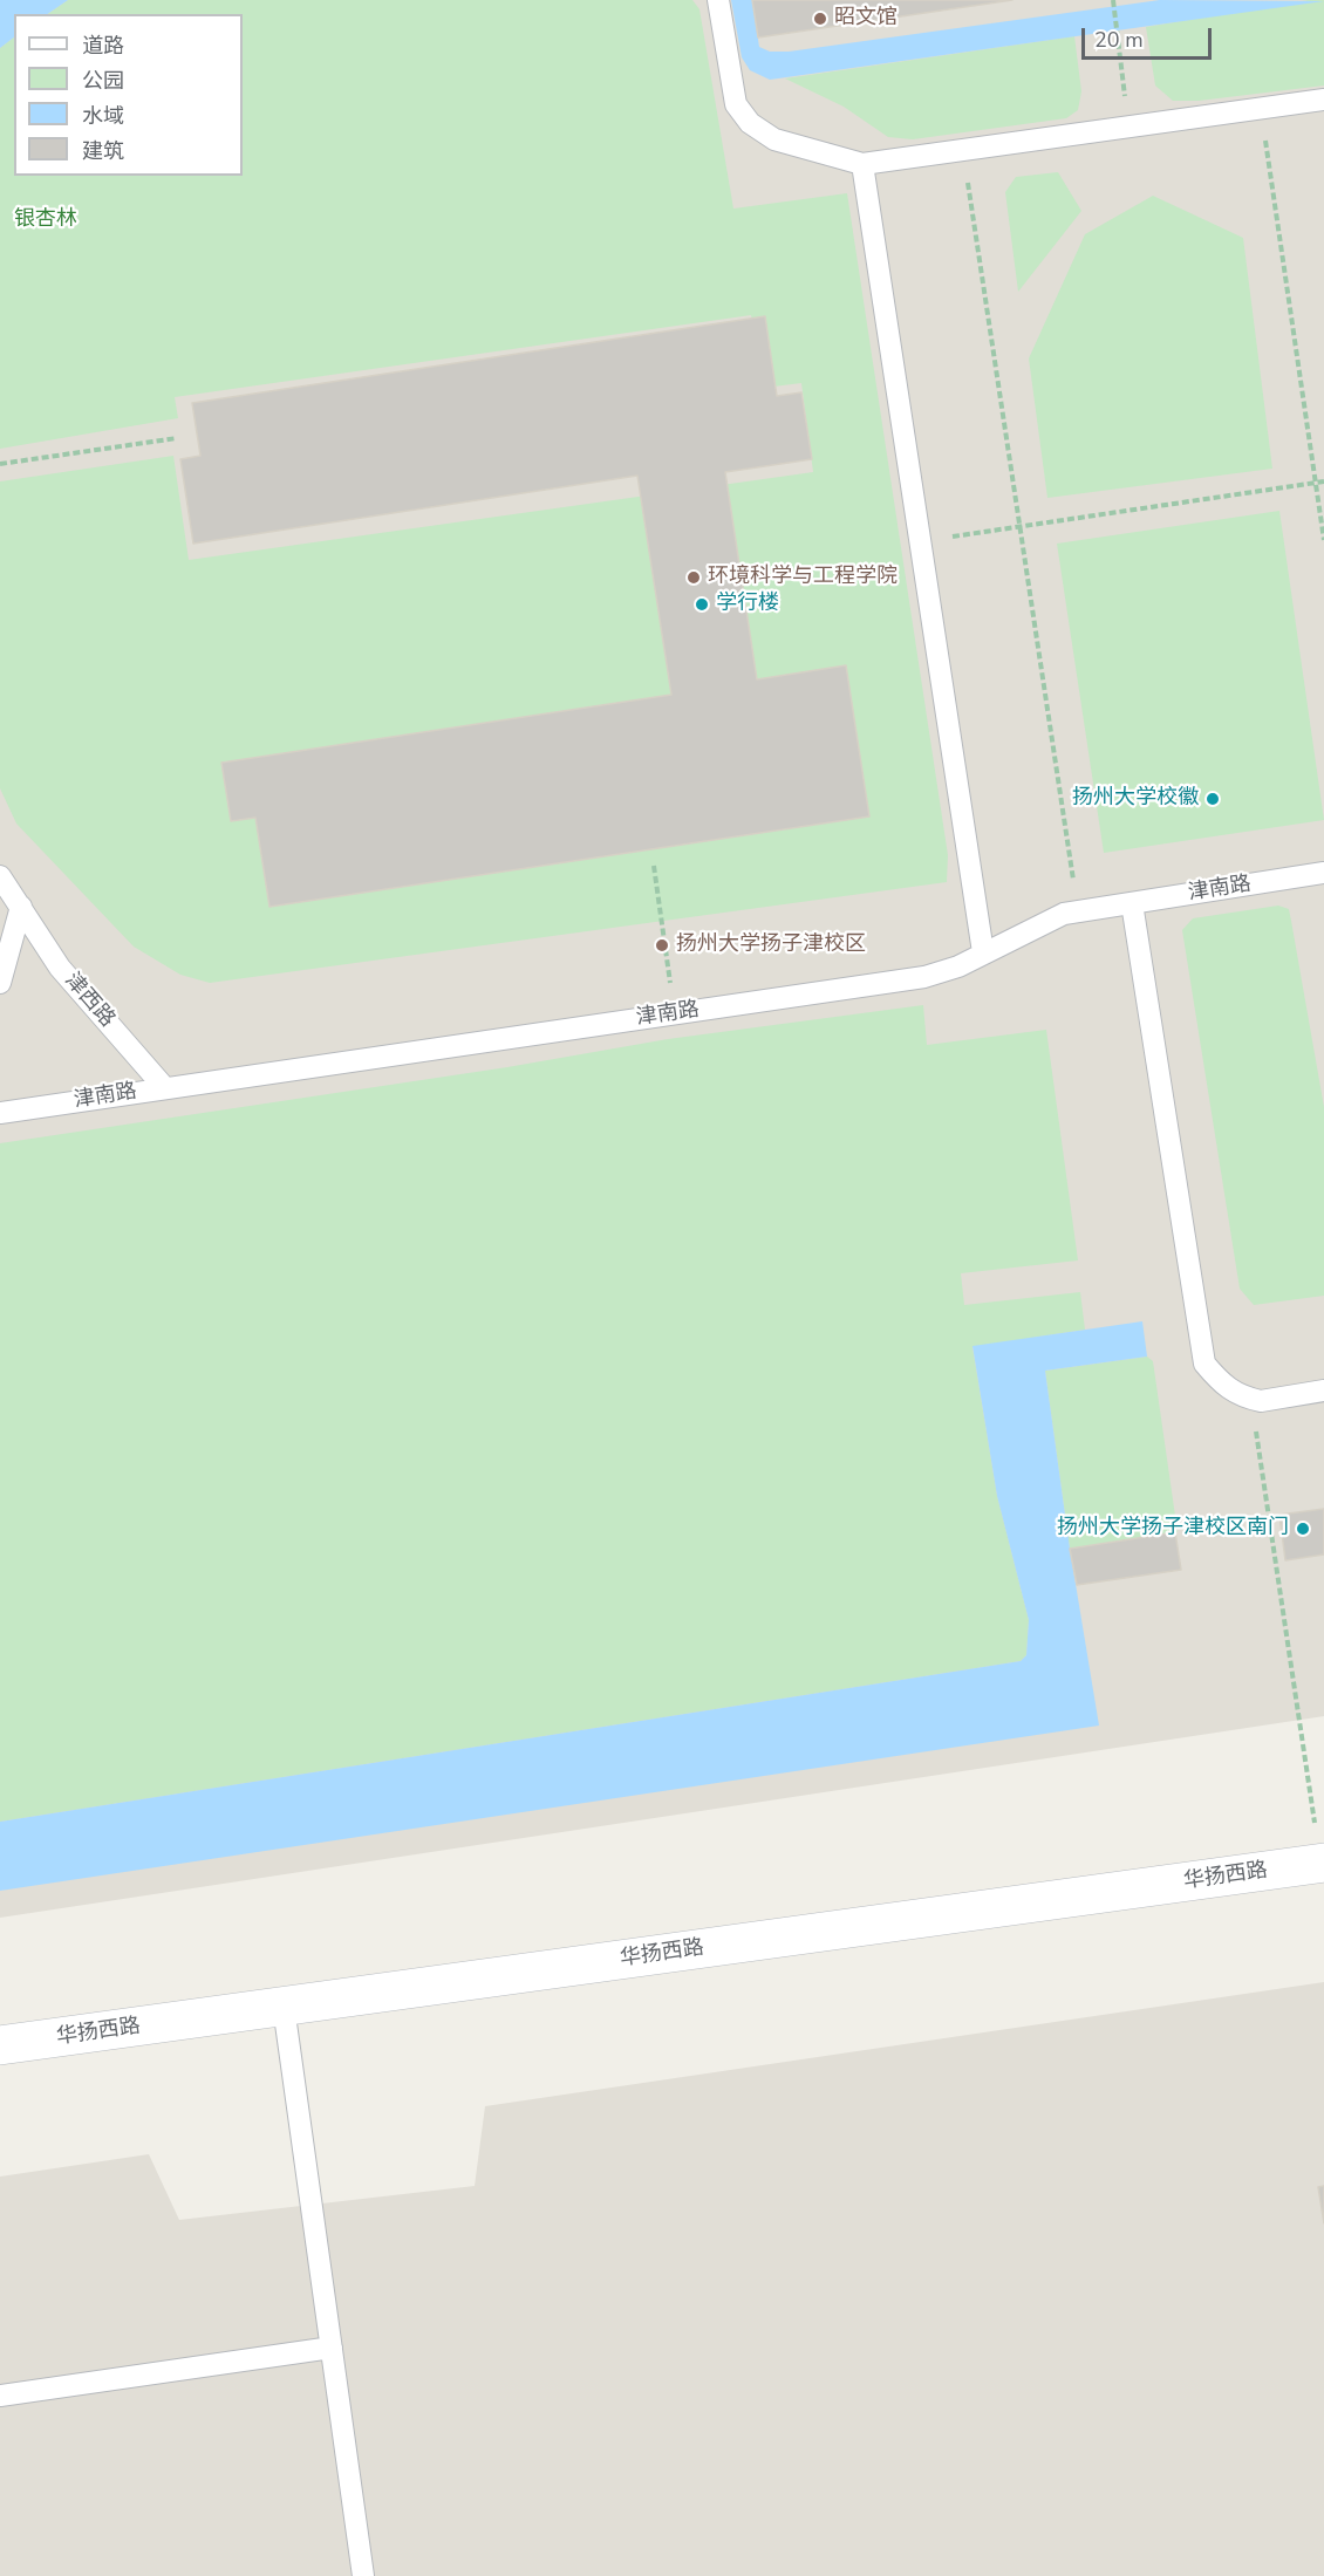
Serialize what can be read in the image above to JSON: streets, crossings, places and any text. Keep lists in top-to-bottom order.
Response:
{
  "streets": {
    "main road": ["华扬西路"],
    "lane": ["津南路", "津西路"]
  },
  "crossings": [
    ["津南路", "津西路"]
  ],
  "parks": ["银杏林"],
  "places": [
    "昭文馆",
    "环境科学与工程学院",
    "学行楼",
    "扬州大学校徽",
    "扬州大学扬子津校区",
    "扬州大学扬子津校区南门"
  ],
  "legend": [
    "道路",
    "公园",
    "水域",
    "建筑"
  ],
  "scale_bar": "20 m"
}
